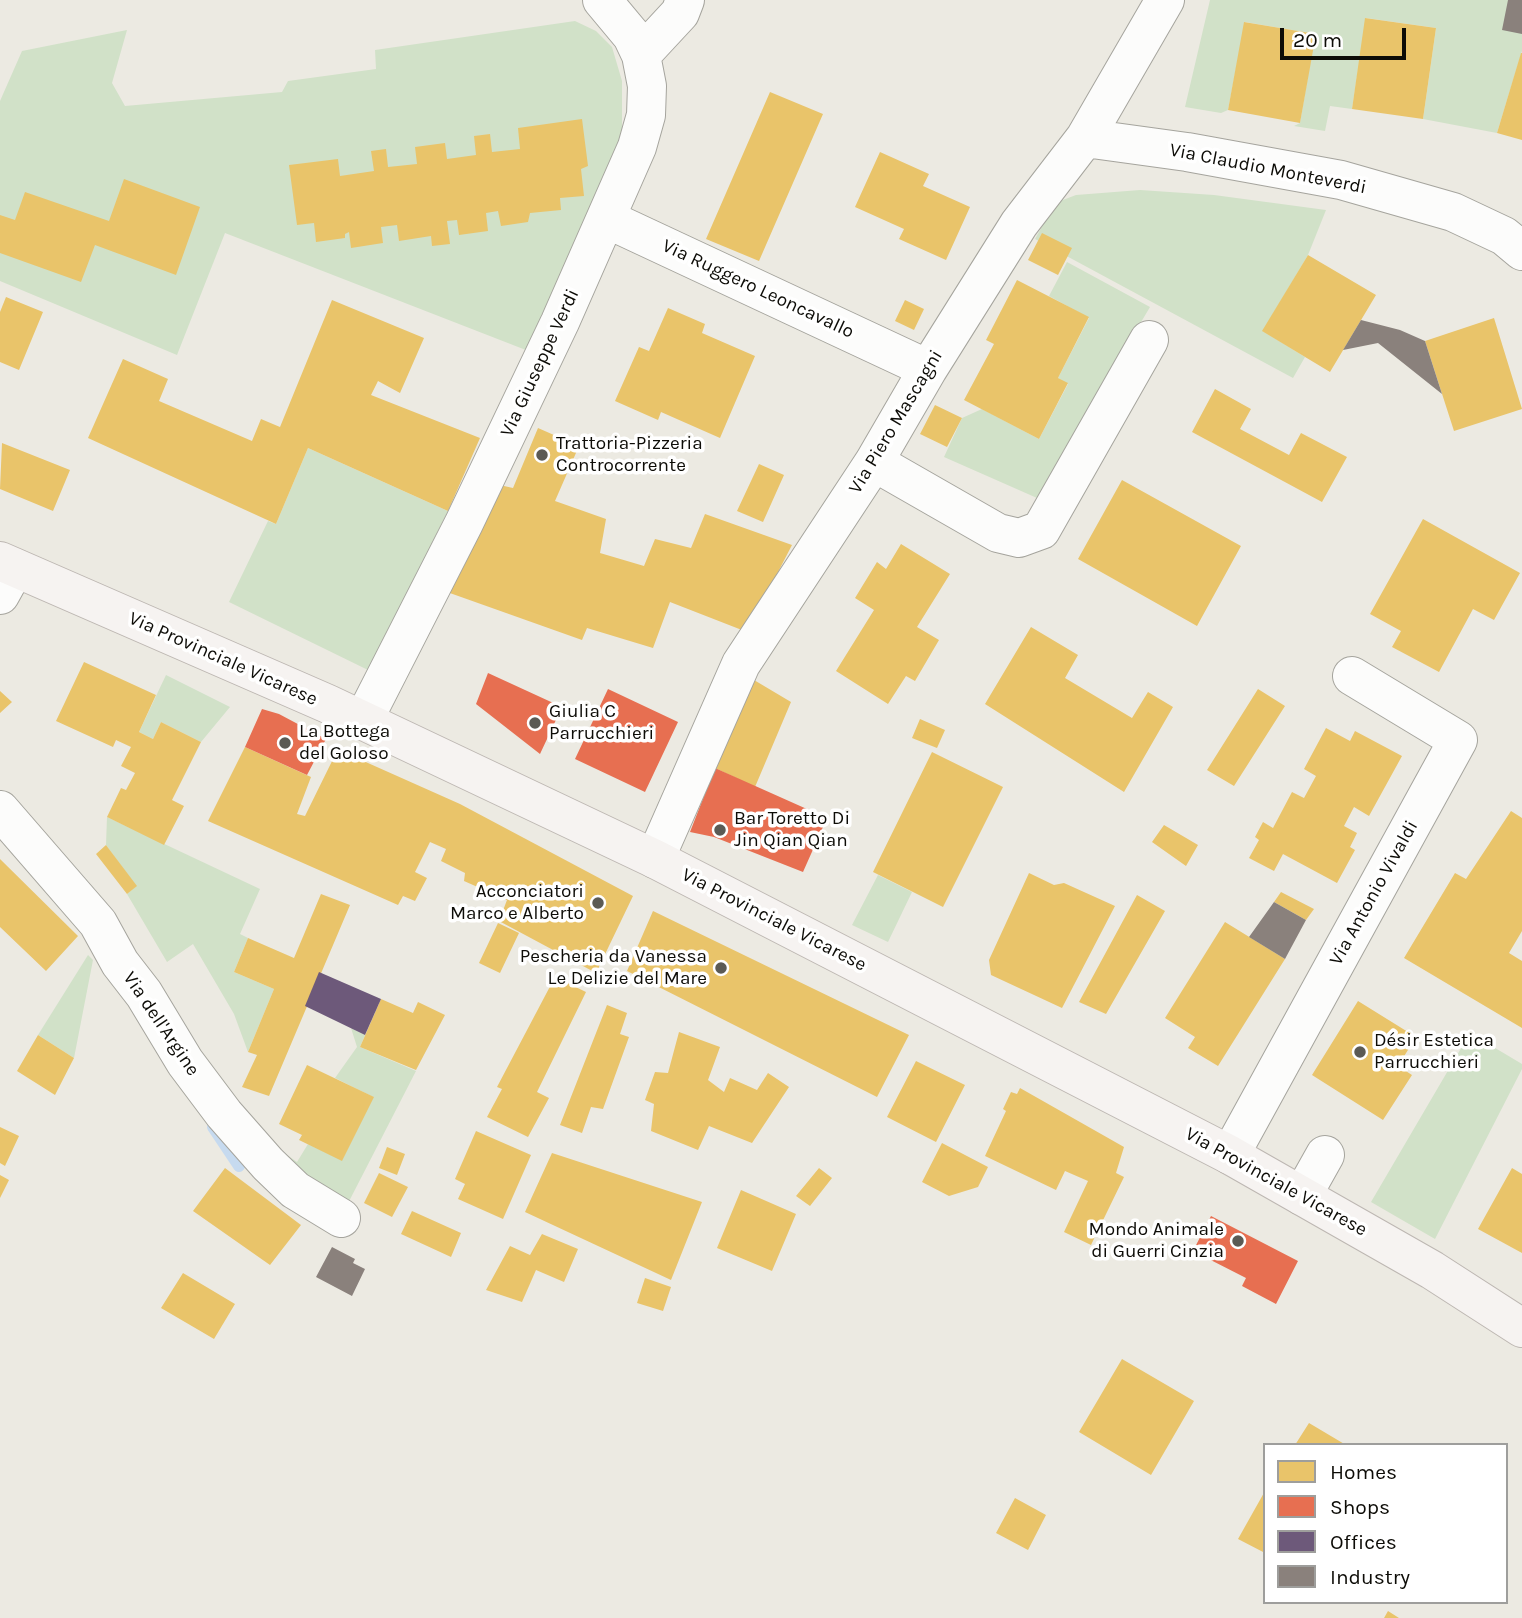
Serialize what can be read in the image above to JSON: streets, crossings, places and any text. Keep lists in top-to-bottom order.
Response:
{
  "streets": {
    "main road": ["Via Provinciale Vicarese"],
    "street": [
      "Via Claudio Monteverdi",
      "Via Ruggero Leoncavallo",
      "Via Giuseppe Verdi",
      "Via Piero Mascagni",
      "Via Antonio Vivaldi",
      "Via dell'Argine"
    ]
  },
  "crossings": [
    ["Via Claudio Monteverdi", "Via Piero Mascagni"],
    ["Via Ruggero Leoncavallo", "Via Giuseppe Verdi"],
    ["Via Ruggero Leoncavallo", "Via Piero Mascagni"],
    ["Via Giuseppe Verdi", "Via Provinciale Vicarese"],
    ["Via Piero Mascagni", "Via Provinciale Vicarese"],
    ["Via Provinciale Vicarese", "Via Antonio Vivaldi"]
  ],
  "places": [
    "Trattoria-Pizzeria Controcorrente",
    "Giulia C Parrucchieri",
    "La Bottega del Goloso",
    "Bar Toretto Di Jin Qian Qian",
    "Acconciatori Marco e Alberto",
    "Pescheria da Vanessa Le Delizie del Mare",
    "Désir Estetica Parrucchieri",
    "Mondo Animale di Guerri Cinzia"
  ],
  "legend": [
    "Homes",
    "Shops",
    "Offices",
    "Industry"
  ],
  "scale_bar": "20 m"
}
